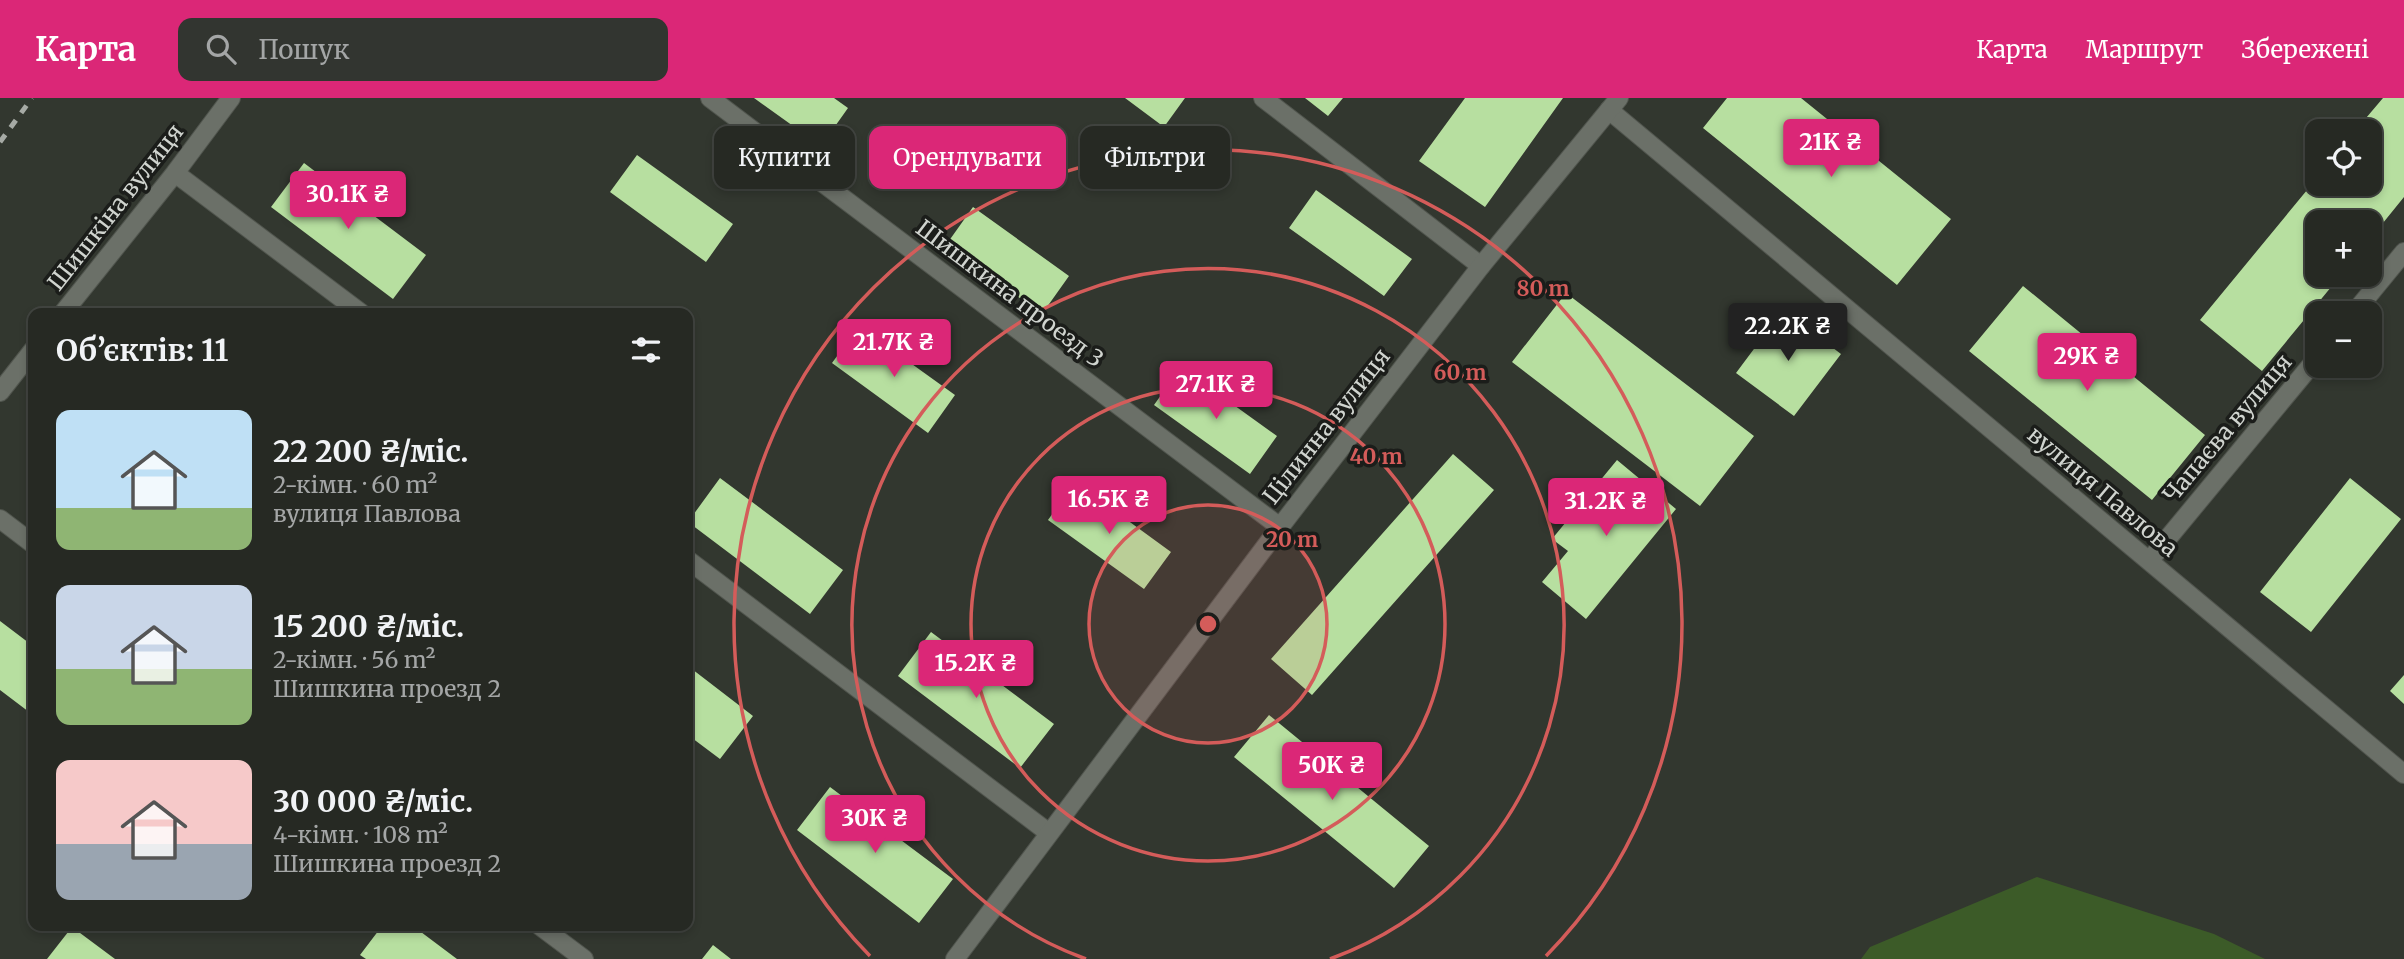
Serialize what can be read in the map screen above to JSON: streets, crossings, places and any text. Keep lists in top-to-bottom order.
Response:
{
  "streets": {
    "street": [
      "Шишкіна вулиця",
      "Шишкина проезд 3",
      "Цілинна вулиця",
      "Чапаєва вулиця",
      "вулиця Павлова"
    ]
  },
  "crossings": [
    ["Шишкина проезд 3", "Цілинна вулиця"],
    ["Цілинна вулиця", "вулиця Павлова"],
    ["Чапаєва вулиця", "вулиця Павлова"]
  ],
  "page": {
    "header": "Карта",
    "search": "Пошук",
    "nav": ["Карта", "Маршрут", "Збережені"],
    "map_buttons": ["+", "−"],
    "price": [
      "21K ₴",
      "30.1K ₴",
      "22.2K ₴",
      "21.7K ₴",
      "29K ₴",
      "27.1K ₴",
      "16.5K ₴",
      "31.2K ₴",
      "15.2K ₴",
      "50K ₴",
      "30K ₴"
    ],
    "chip": ["Купити", "Орендувати", "Фільтри"],
    "heading": "Об’єктів: 11",
    "list": [
      {
        "name": "22 200 ₴/міс.",
        "note": "2-кімн. · 60 m² · вулиця Павлова"
      },
      {
        "name": "15 200 ₴/міс.",
        "note": "2-кімн. · 56 m² · Шишкина проезд 2"
      },
      {
        "name": "30 000 ₴/міс.",
        "note": "4-кімн. · 108 m² · Шишкина проезд 2"
      }
    ]
  },
  "rings": [
    "80 m",
    "60 m",
    "40 m",
    "20 m"
  ]
}
